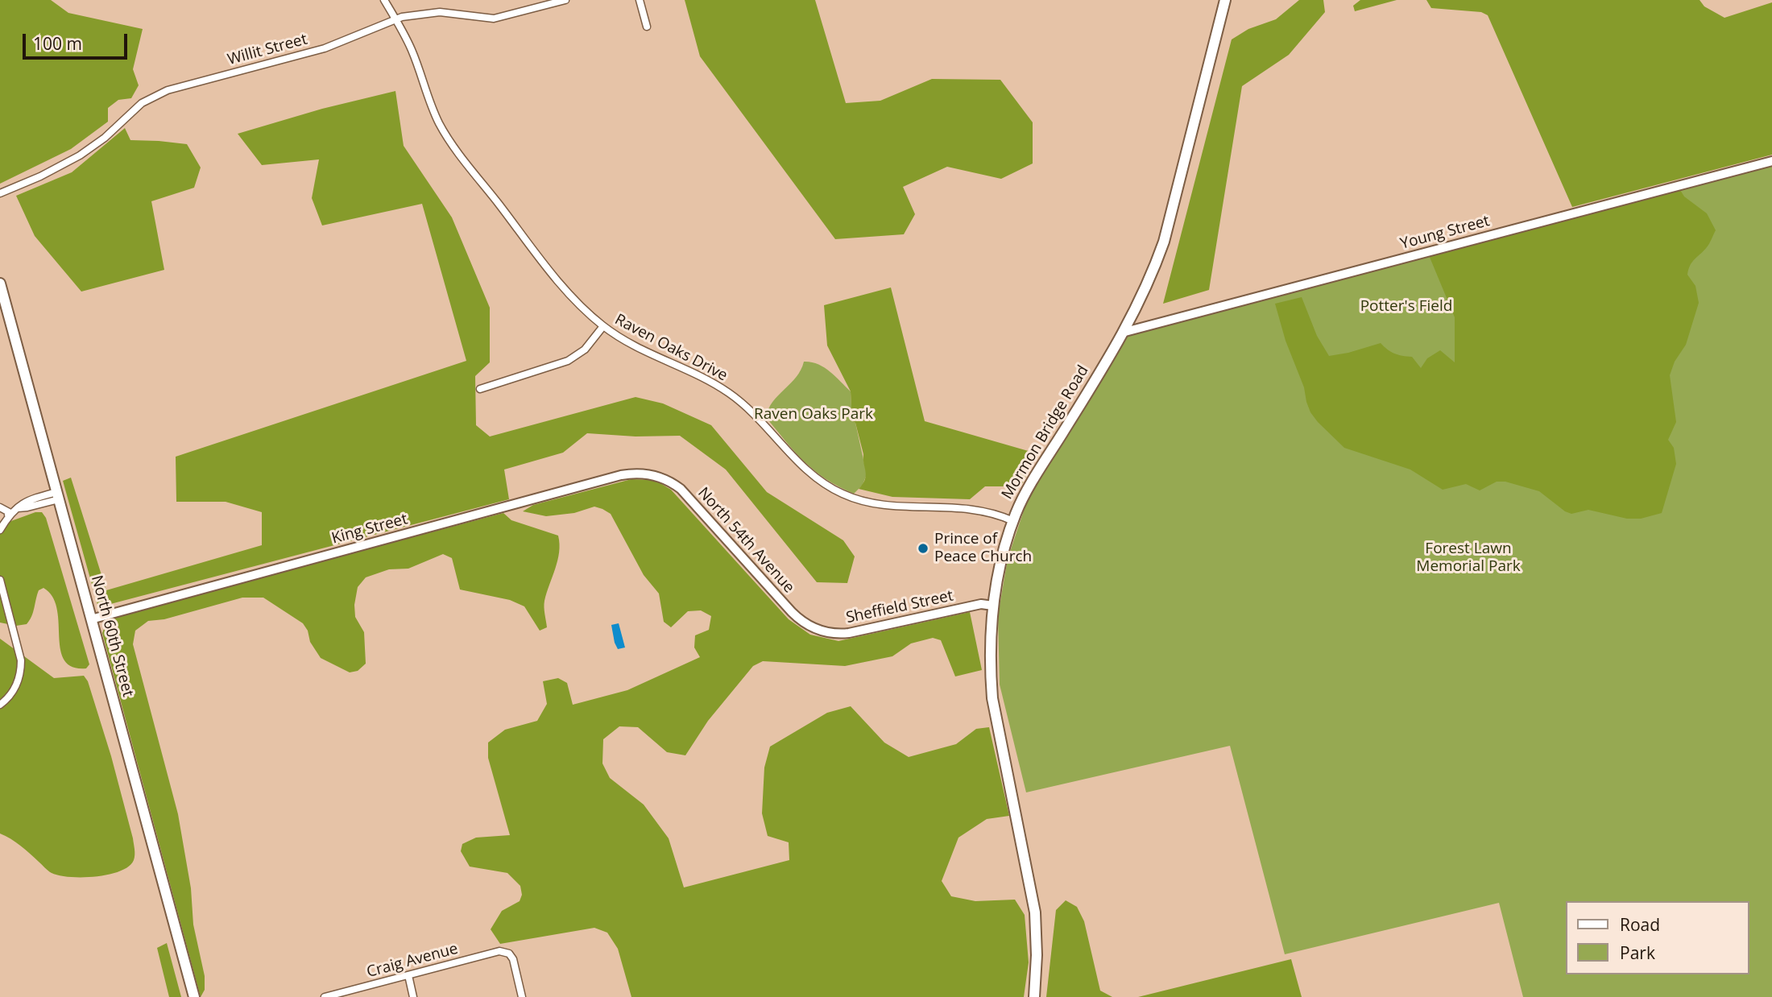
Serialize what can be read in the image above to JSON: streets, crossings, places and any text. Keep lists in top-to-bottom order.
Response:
{
  "streets": {
    "main road": ["Mormon Bridge Road", "North 60th Street"],
    "street": [
      "Willit Street",
      "Young Street",
      "Raven Oaks Drive",
      "King Street",
      "North 54th Avenue",
      "Sheffield Street",
      "Craig Avenue"
    ]
  },
  "crossings": [
    ["Willit Street", "Raven Oaks Drive"],
    ["Young Street", "Mormon Bridge Road"],
    ["Raven Oaks Drive", "Mormon Bridge Road"],
    ["Mormon Bridge Road", "Sheffield Street"],
    ["King Street", "North 54th Avenue"],
    ["King Street", "North 60th Street"],
    ["North 54th Avenue", "Sheffield Street"]
  ],
  "parks": ["Potter's Field", "Raven Oaks Park", "Forest Lawn Memorial Park"],
  "places": ["Prince of Peace Church"],
  "legend": ["Road", "Park"],
  "scale_bar": "100 m"
}
